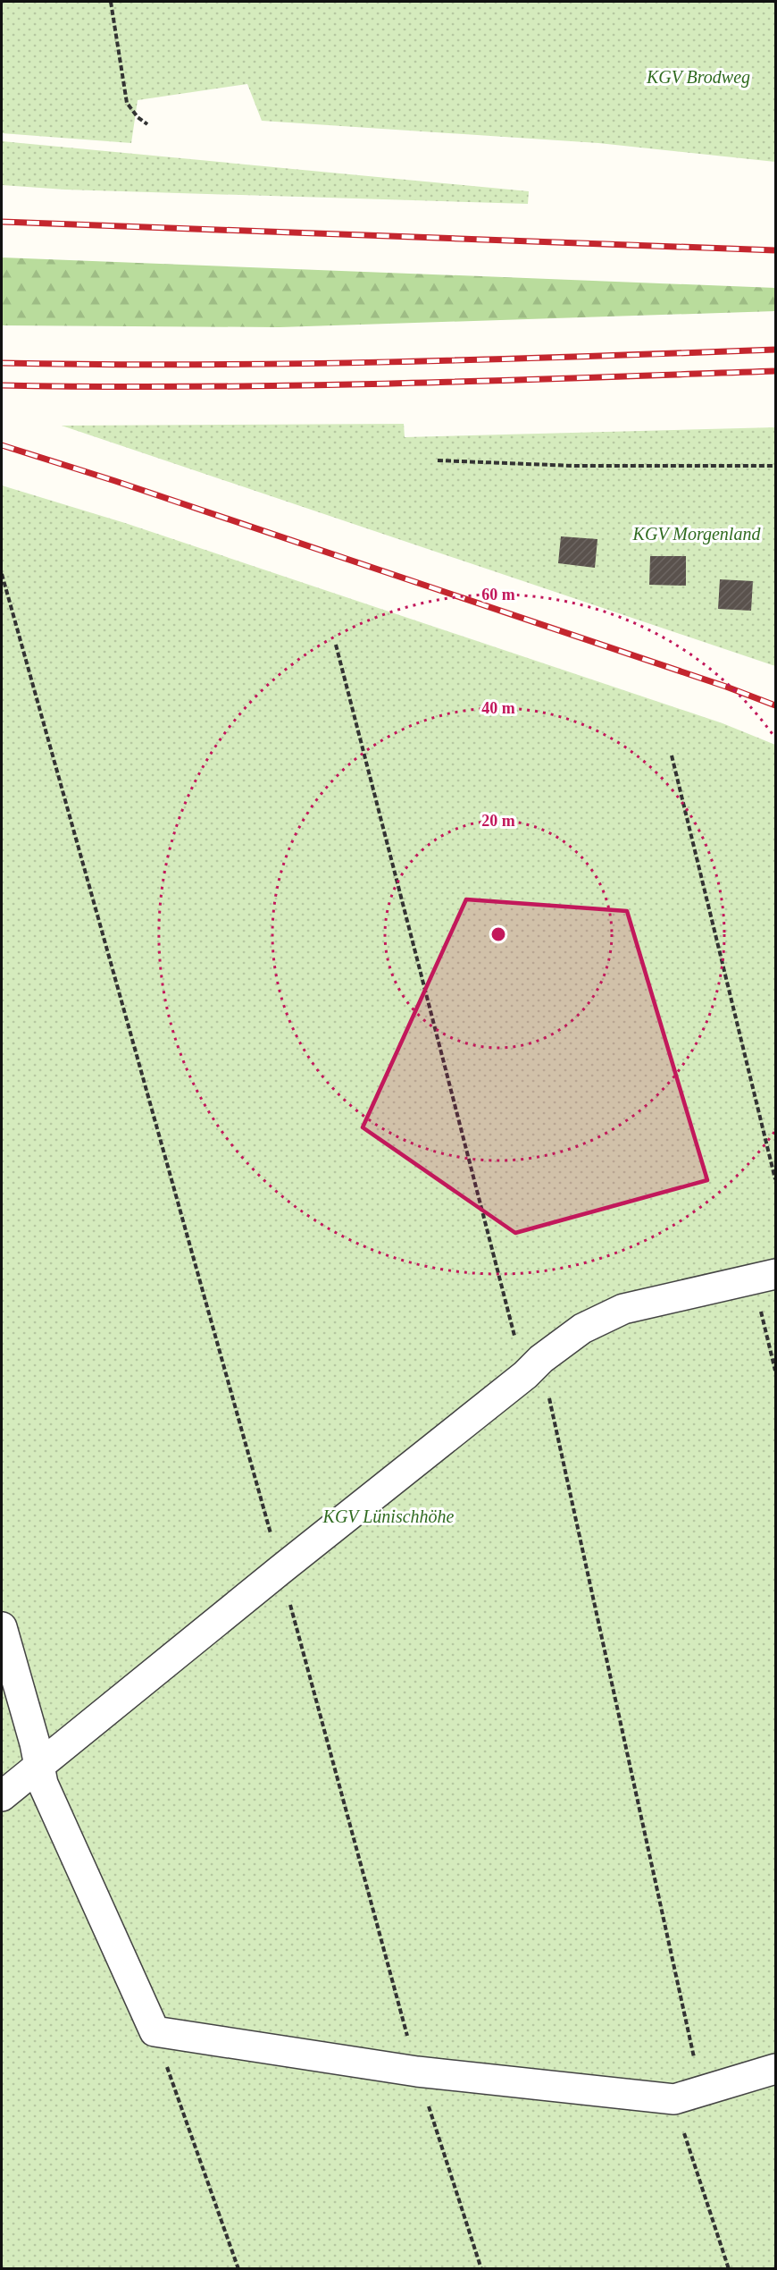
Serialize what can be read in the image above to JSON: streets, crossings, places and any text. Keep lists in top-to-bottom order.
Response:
{
  "parks": ["KGV Brodweg", "KGV Morgenland", "KGV Lünischhöhe"],
  "rings": ["60 m", "40 m", "20 m"]
}
